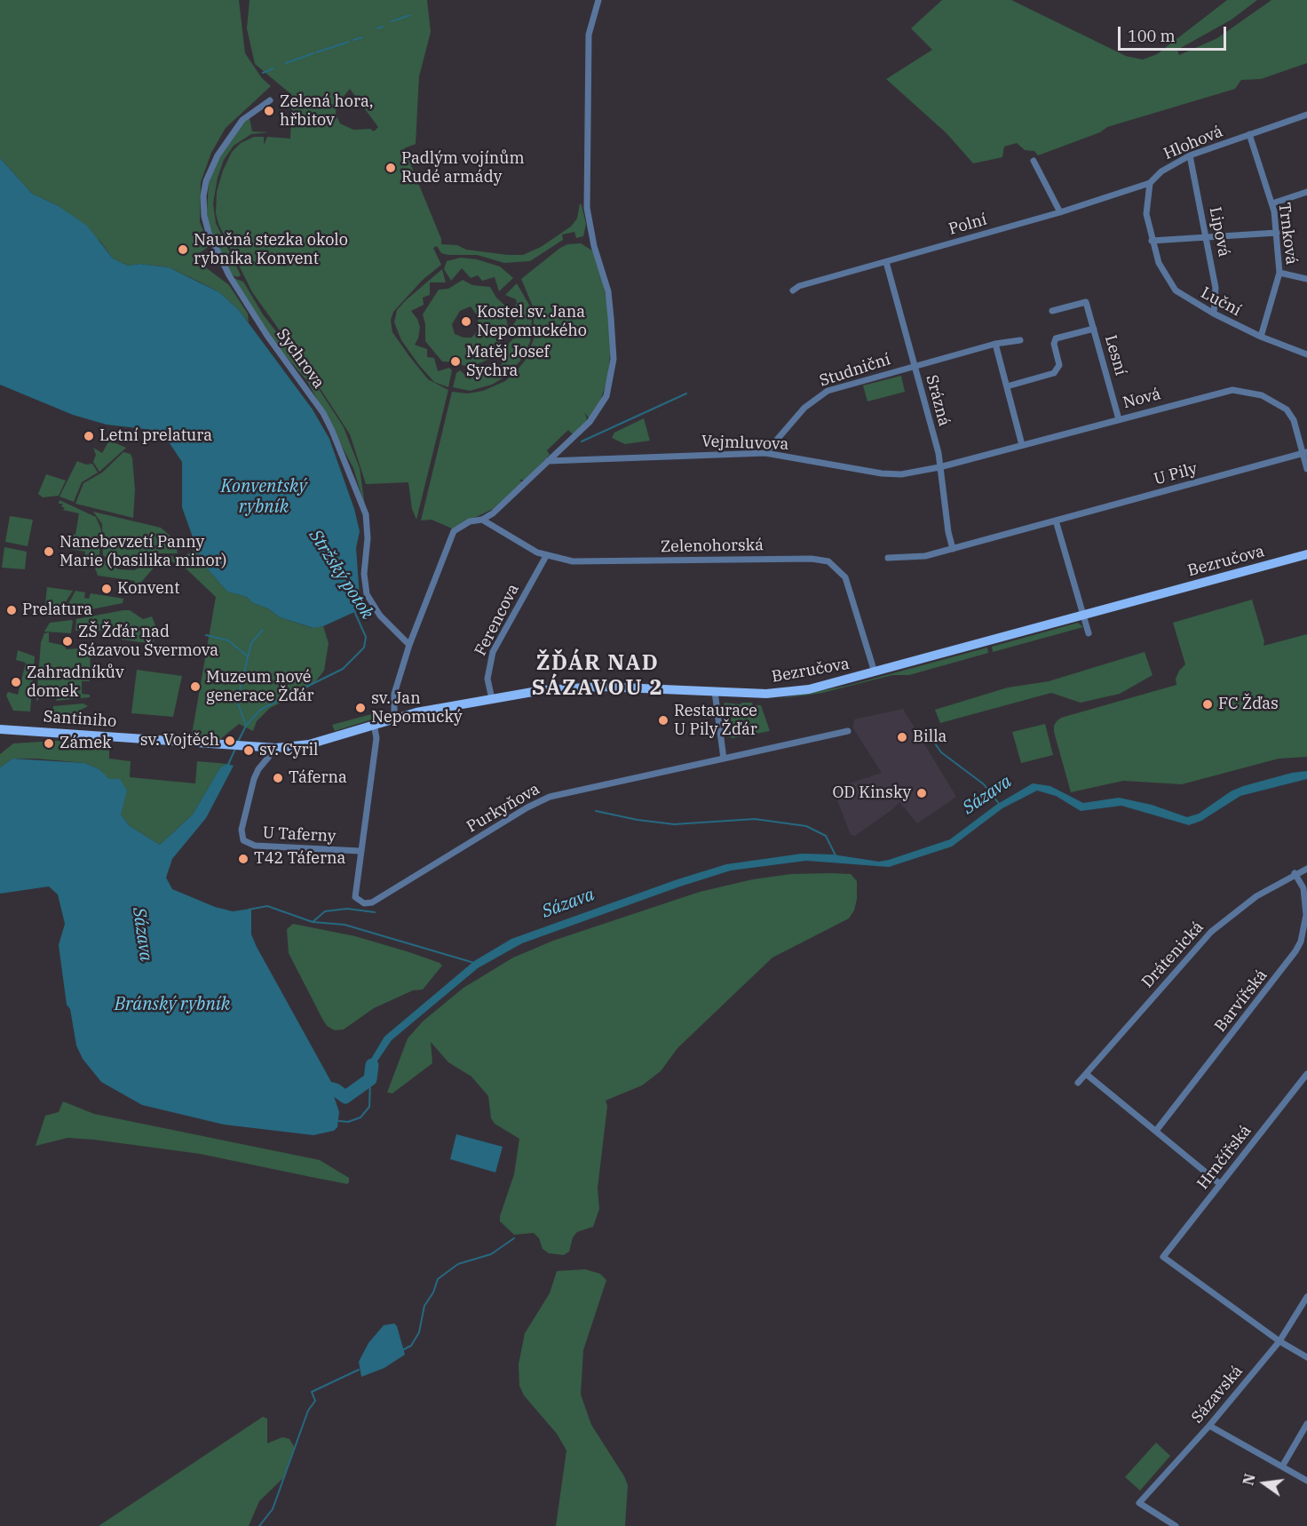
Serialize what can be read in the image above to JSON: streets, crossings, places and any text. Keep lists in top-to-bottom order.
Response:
{
  "streets": {
    "main road": ["Bezručova", "Santiniho"],
    "street": [
      "Hlohová",
      "Polní",
      "Lipová",
      "Trnková",
      "Luční",
      "Lesní",
      "Sychrova",
      "Studniční",
      "Nová",
      "Srázná",
      "Vejmluvova",
      "U Pily",
      "Zelenohorská",
      "Ferencova",
      "Purkyňova",
      "U Taferny",
      "Drátenická",
      "Barvířská",
      "Hrnčířská",
      "Sázavská"
    ]
  },
  "crossings": [
    ["Hlohová", "Polní"],
    ["Hlohová", "Lipová"],
    ["Hlohová", "Trnková"],
    ["Polní", "Srázná"],
    ["Lipová", "Luční"],
    ["Trnková", "Luční"],
    ["Lesní", "Nová"],
    ["Studniční", "Srázná"],
    ["Studniční", "Vejmluvova"],
    ["Nová", "Srázná"],
    ["Nová", "Vejmluvova"],
    ["Nová", "U Pily"],
    ["Srázná", "Vejmluvova"],
    ["Srázná", "U Pily"],
    ["Zelenohorská", "Bezručova"],
    ["Zelenohorská", "Ferencova"],
    ["Bezručova", "Ferencova"],
    ["Bezručova", "Santiniho"],
    ["Bezručova", "U Taferny"],
    ["Santiniho", "U Taferny"],
    ["Purkyňova", "U Taferny"],
    ["Drátenická", "Barvířská"],
    ["Hrnčířská", "Sázavská"]
  ],
  "districts": ["ŽĎÁR NAD SÁZAVOU 2"],
  "water": [
    "Konventský rybník",
    "Stržský potok",
    "Sázava",
    "Bránský rybník"
  ],
  "places": [
    "Zelená hora, hřbitov",
    "Padlým vojínům Rudé armády",
    "Naučná stezka okolo rybníka Konvent",
    "Kostel sv. Jana Nepomuckého",
    "Matěj Josef Sychra",
    "Letní prelatura",
    "Nanebevzetí Panny Marie (basilika minor)",
    "Konvent",
    "Prelatura",
    "ZŠ Žďár nad Sázavou Švermova",
    "Zahradníkův domek",
    "Muzeum nové generace Žďár",
    "FC Žďas",
    "sv. Jan Nepomucký",
    "Restaurace U Pily Žďár",
    "Billa",
    "sv. Vojtěch",
    "Zámek",
    "sv. Cyril",
    "Táferna",
    "OD Kinsky",
    "T42 Táferna"
  ],
  "scale_bar": "100 m",
  "north": "left"
}
